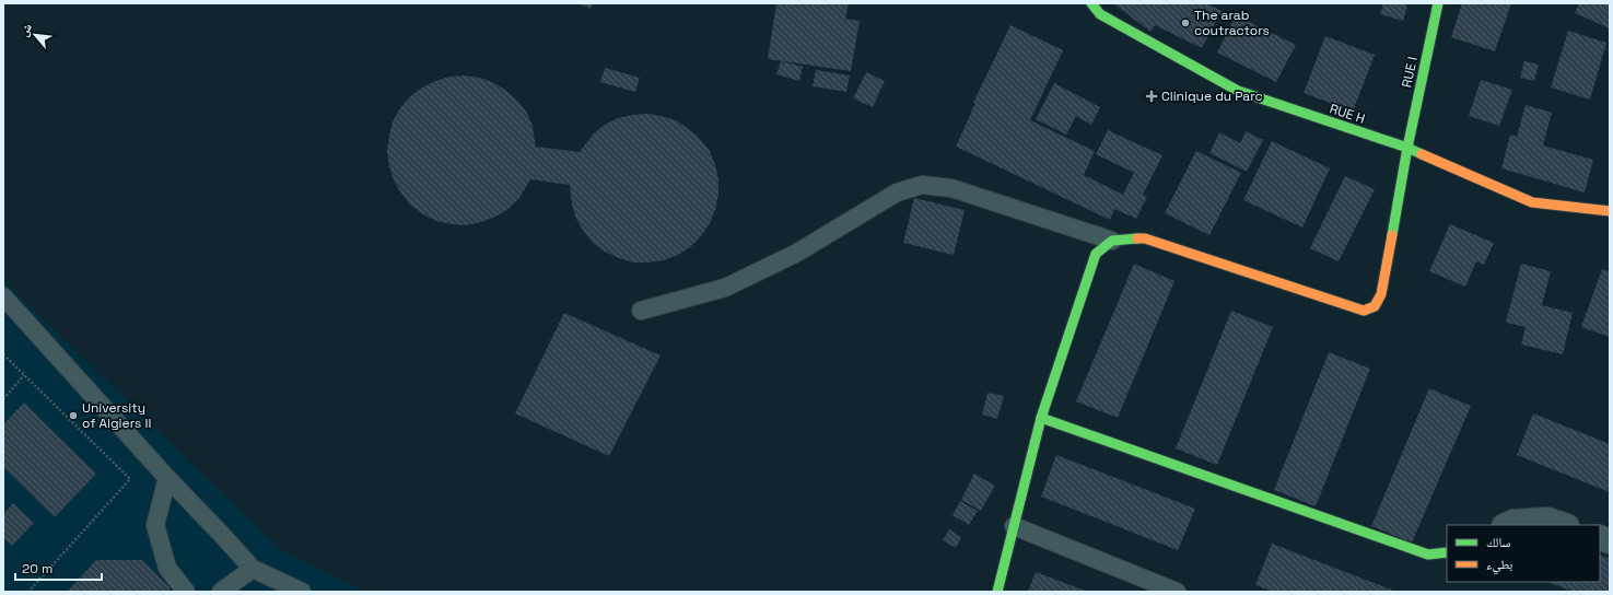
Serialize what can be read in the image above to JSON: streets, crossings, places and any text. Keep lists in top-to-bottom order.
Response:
{
  "streets": {
    "street": ["RUE I", "RUE H"]
  },
  "crossings": [
    ["RUE I", "RUE H"]
  ],
  "places": {
    "other": ["The arab coutractors", "University of Algiers II"],
    "health": ["Clinique du Parc"]
  },
  "legend": ["سالك", "بطيء"],
  "scale_bar": "20 m",
  "north": "top left"
}
